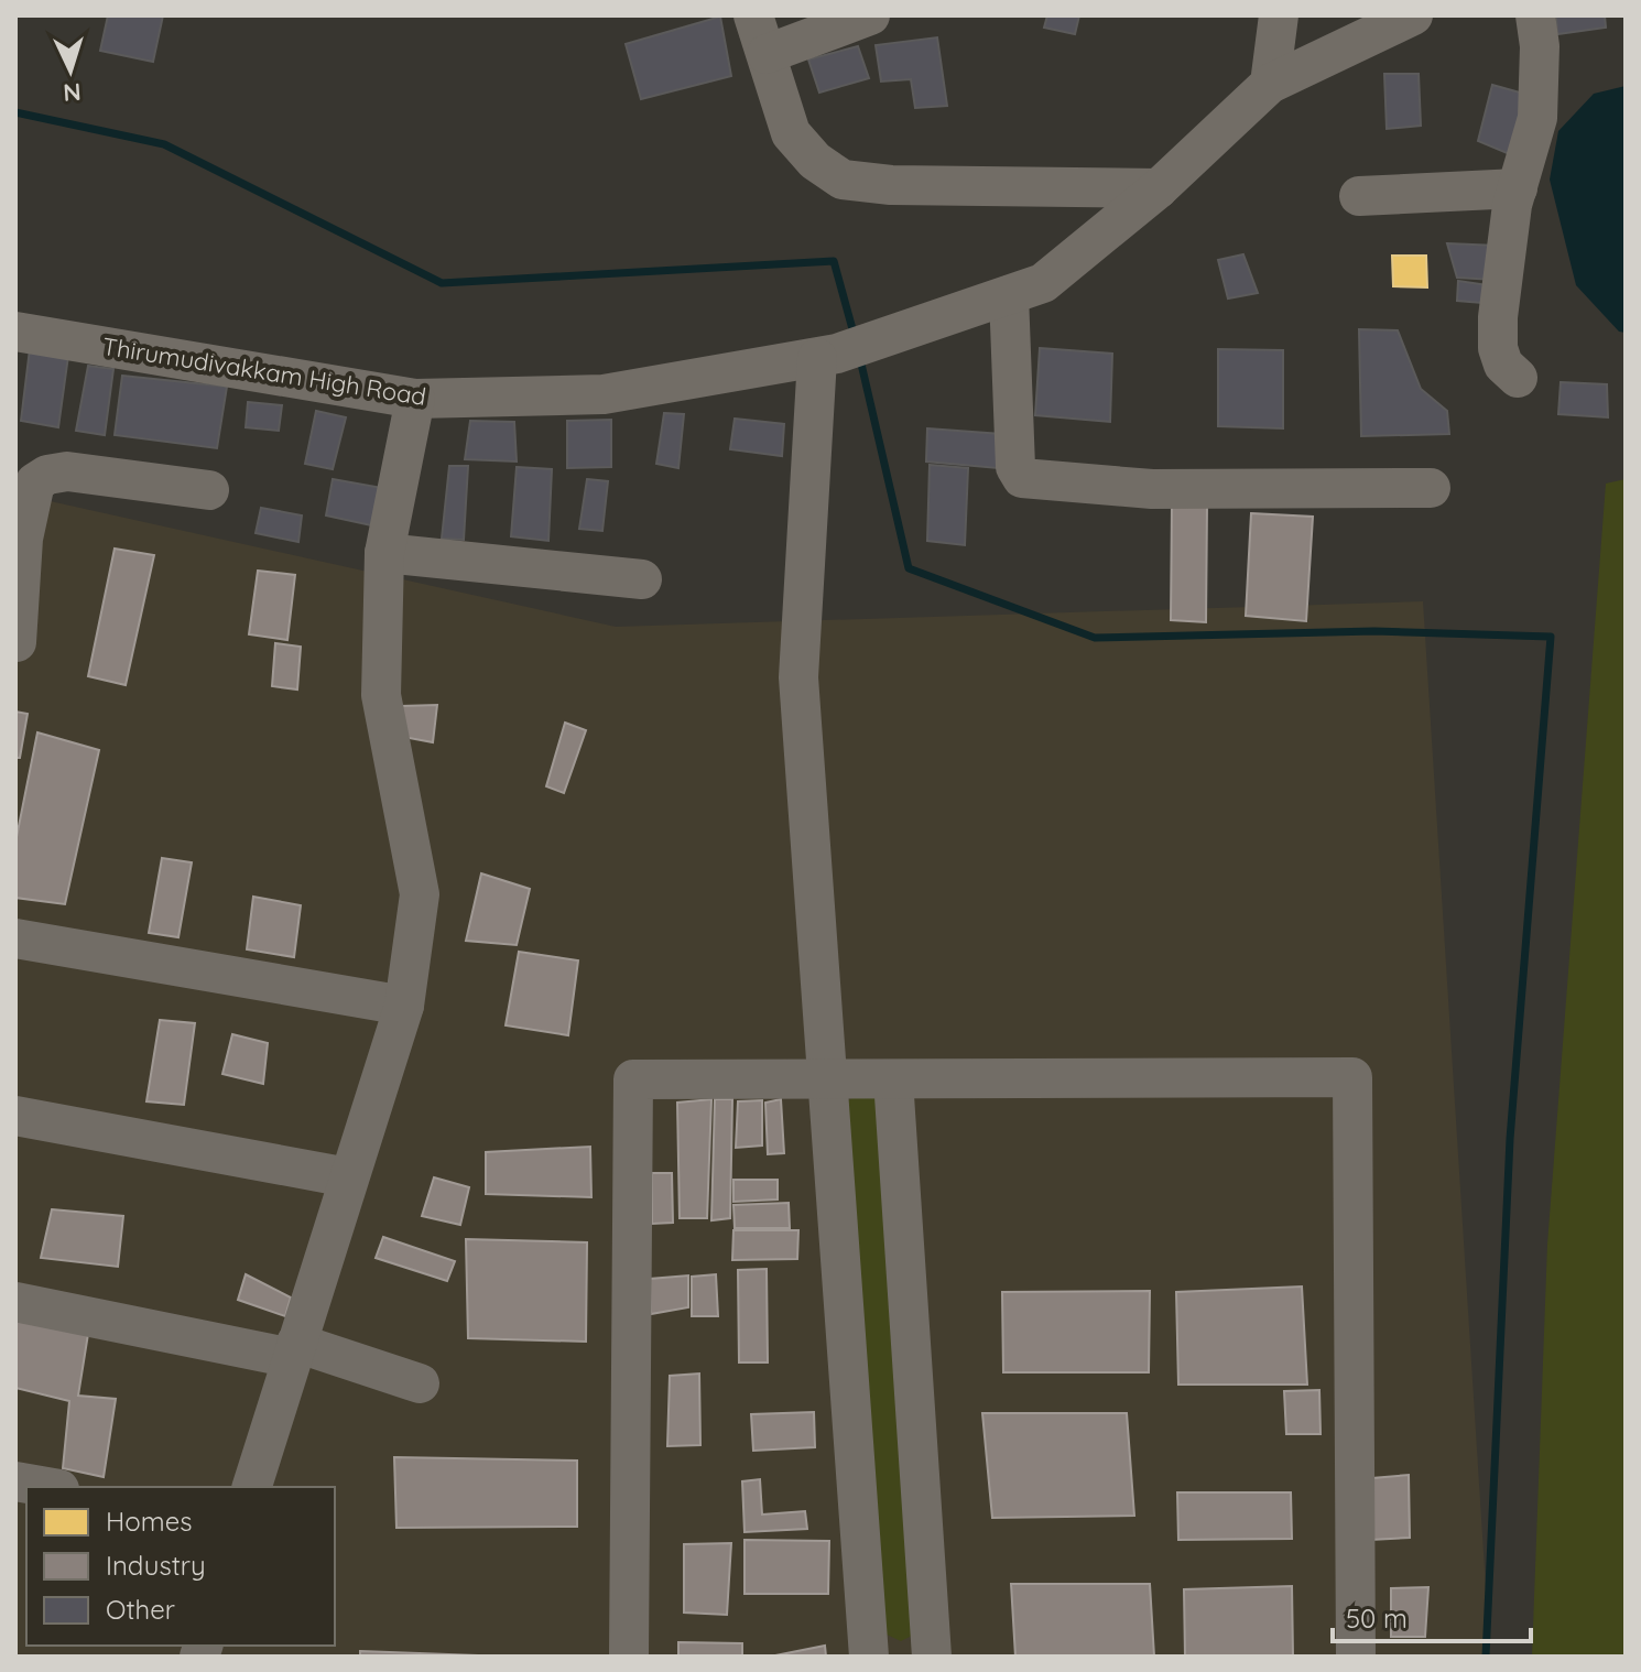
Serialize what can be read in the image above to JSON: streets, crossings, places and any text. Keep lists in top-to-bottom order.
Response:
{
  "streets": {
    "street": ["Thirumudivakkam High Road"]
  },
  "legend": ["Homes", "Industry", "Other"],
  "scale_bar": "50 m",
  "north": "bottom"
}
